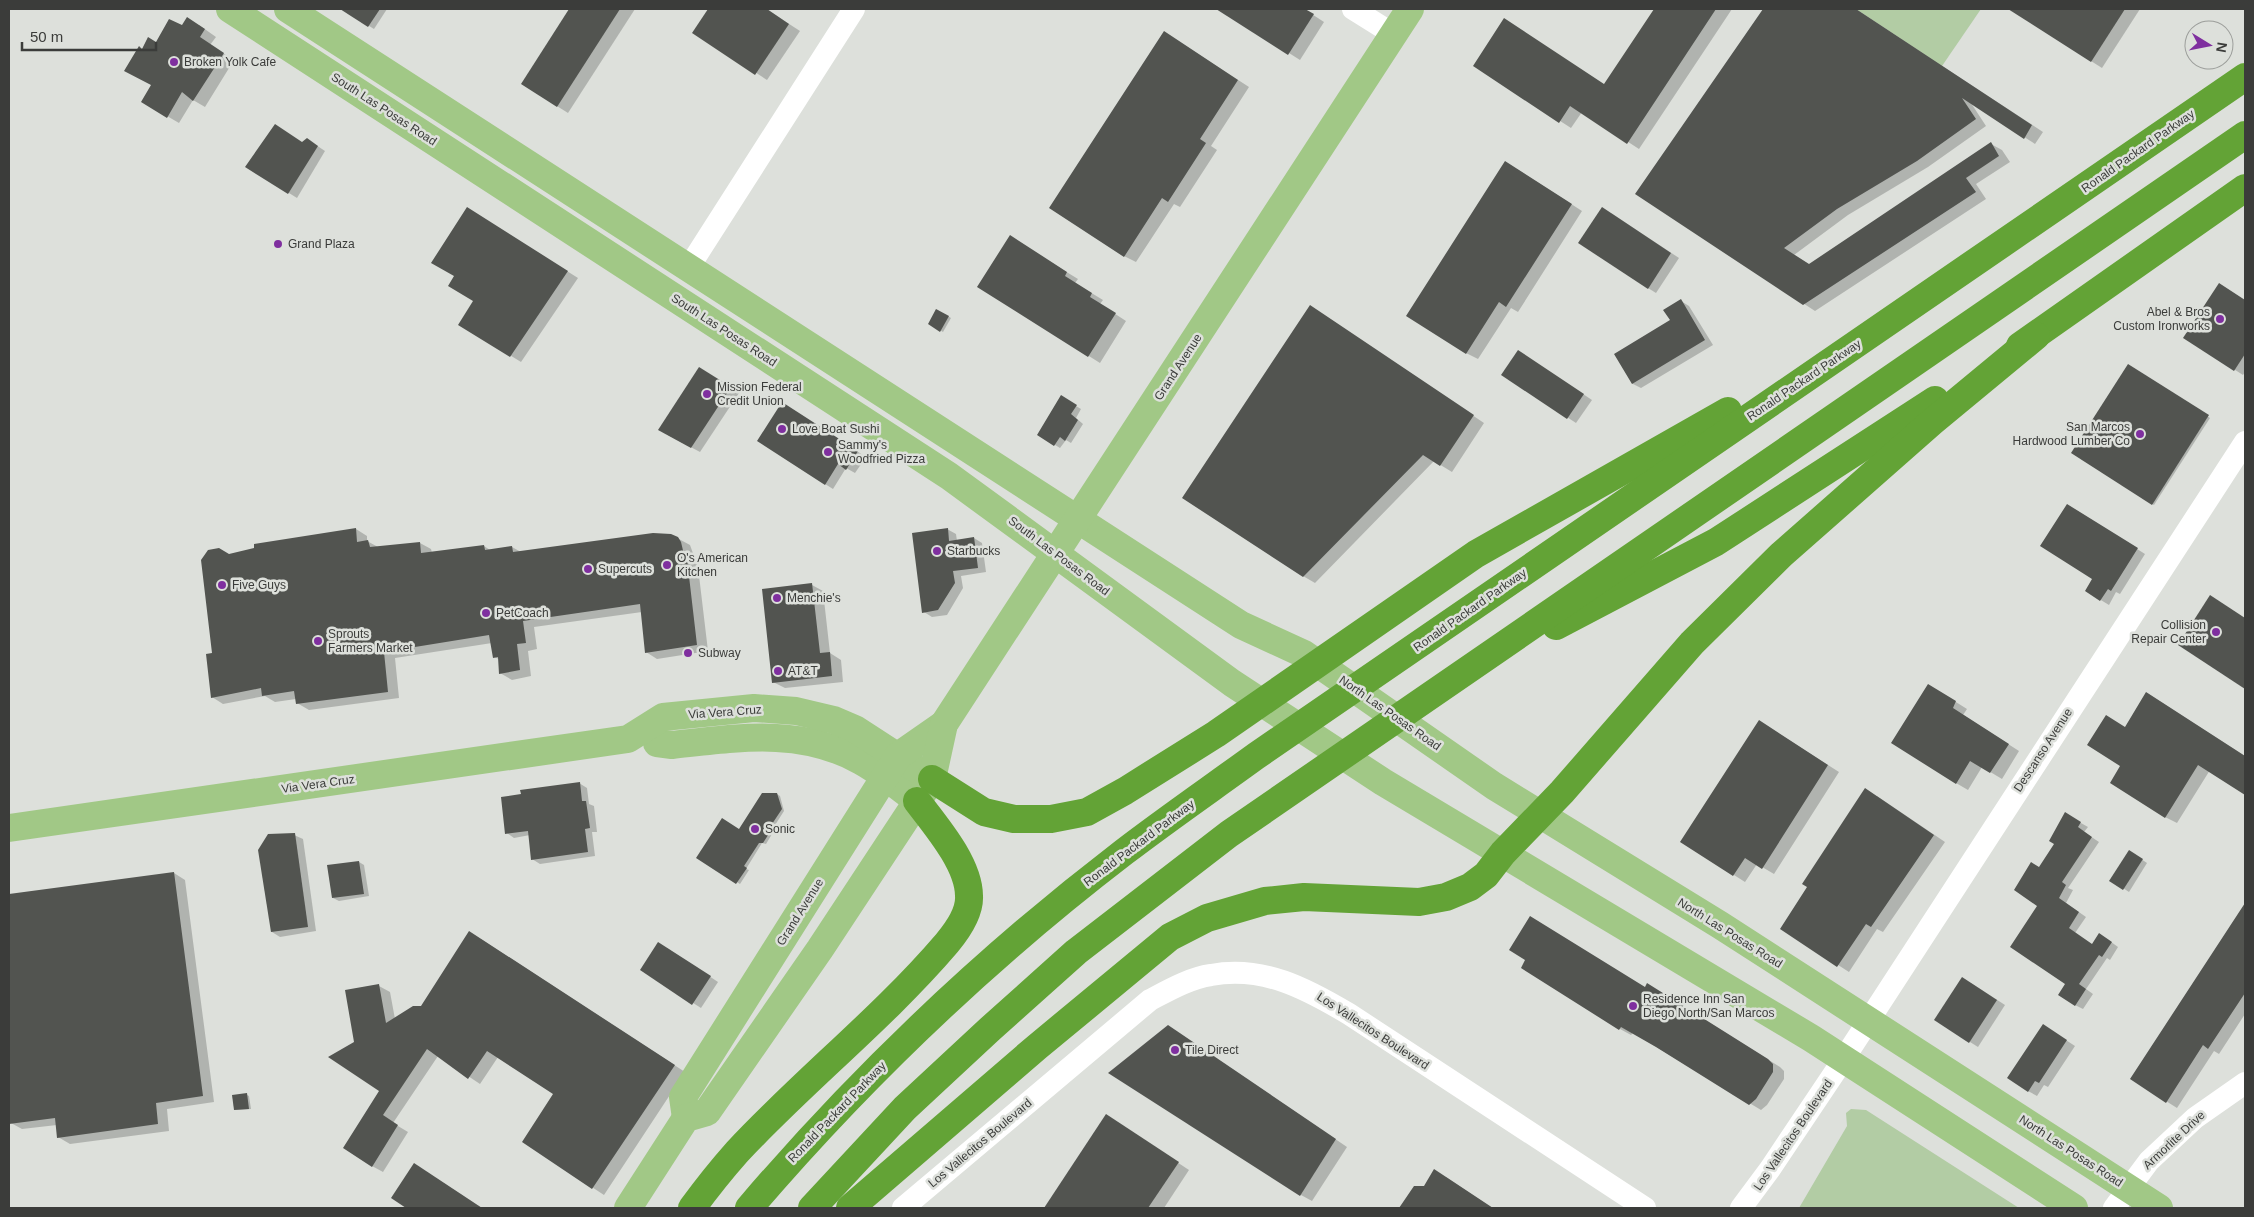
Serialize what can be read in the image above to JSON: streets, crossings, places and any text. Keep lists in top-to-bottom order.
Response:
{
  "streets": {
    "highway": ["Ronald Packard Parkway"],
    "main road": [
      "South Las Posas Road",
      "Grand Avenue",
      "Via Vera Cruz",
      "North Las Posas Road"
    ],
    "street": ["Descanso Avenue", "Los Vallecitos Boulevard", "Armorlite Drive"]
  },
  "crossings": [
    ["South Las Posas Road", "Grand Avenue"],
    ["Grand Avenue", "Via Vera Cruz"],
    ["Grand Avenue", "North Las Posas Road"],
    ["North Las Posas Road", "Descanso Avenue"],
    ["North Las Posas Road", "Armorlite Drive"],
    ["Descanso Avenue", "Los Vallecitos Boulevard"]
  ],
  "places": [
    "Broken Yolk Cafe",
    "Grand Plaza",
    "Abel & Bros Custom Ironworks",
    "Mission Federal Credit Union",
    "Love Boat Sushi",
    "San Marcos Hardwood Lumber Co",
    "Sammy's Woodfried Pizza",
    "Starbucks",
    "O's American Kitchen",
    "Supercuts",
    "Five Guys",
    "Menchie's",
    "PetCoach",
    "Collision Repair Center",
    "Sprouts Farmers Market",
    "Subway",
    "AT&T",
    "Sonic",
    "Residence Inn San Diego North/San Marcos",
    "Tile Direct"
  ],
  "scale_bar": "50 m",
  "north": "right"
}
